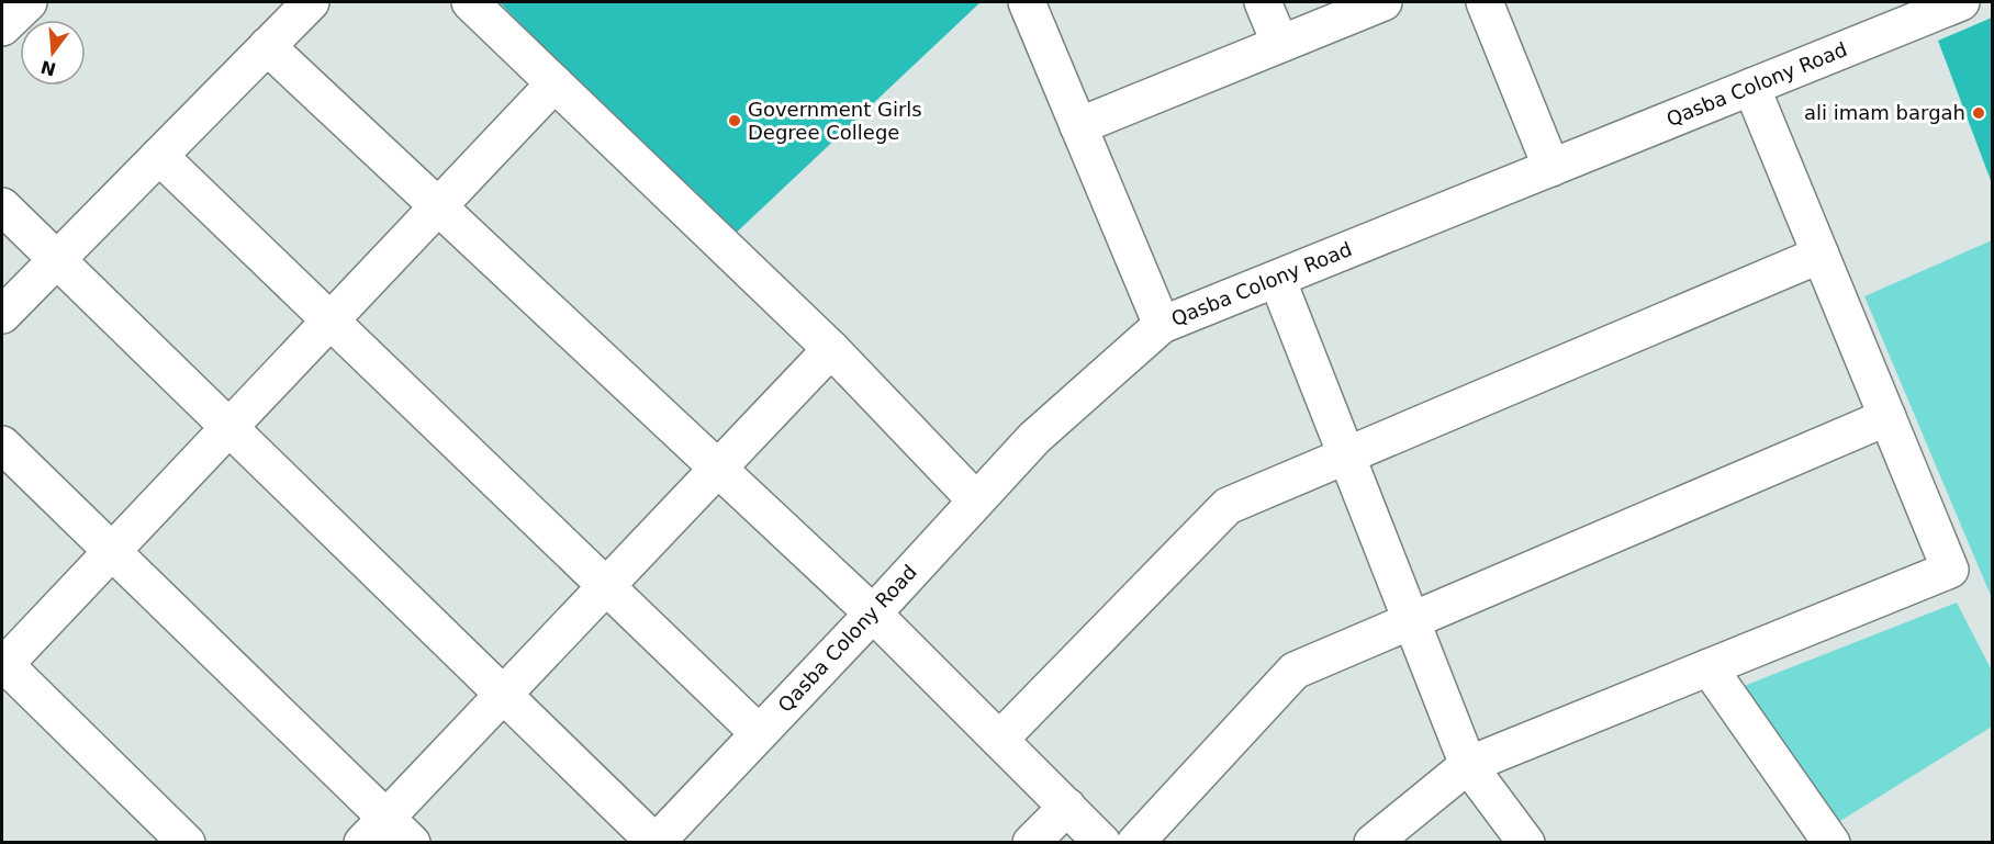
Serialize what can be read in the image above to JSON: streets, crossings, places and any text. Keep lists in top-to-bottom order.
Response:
{
  "streets": {
    "street": ["Qasba Colony Road"]
  },
  "places": ["ali imam bargah", "Government Girls Degree College"],
  "north": "bottom"
}
